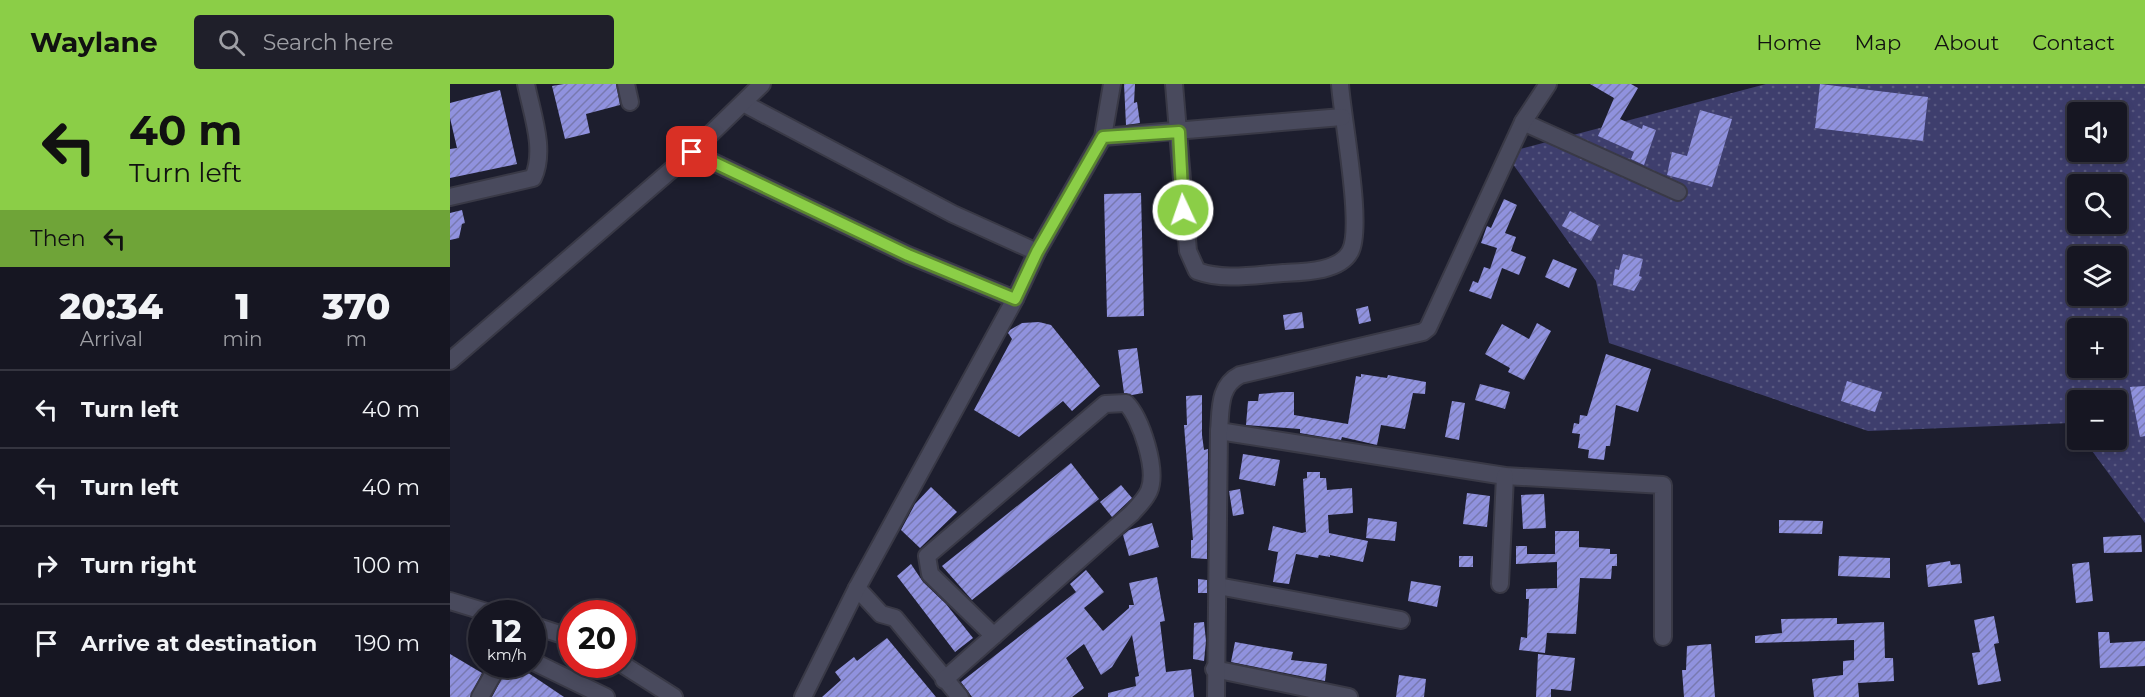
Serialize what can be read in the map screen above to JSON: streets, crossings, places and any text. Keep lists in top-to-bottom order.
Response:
{
  "page": {
    "header": "Waylane",
    "search": "Search here",
    "nav": [
      "Home",
      "Map",
      "About",
      "Contact"
    ],
    "turn": ["40 m", "Turn left"],
    "map_buttons": ["+", "−"],
    "then": "Then",
    "eta": [
      "20:34",
      "Arrival",
      "1",
      "min",
      "370",
      "m"
    ],
    "list": [
      {
        "name": "Turn left",
        "value": "40 m"
      },
      {
        "name": "Turn left",
        "value": "40 m"
      },
      {
        "name": "Turn right",
        "value": "100 m"
      },
      {
        "name": "Arrive at destination",
        "value": "190 m"
      }
    ],
    "speed": "12 km/h",
    "limit": "20"
  }
}
